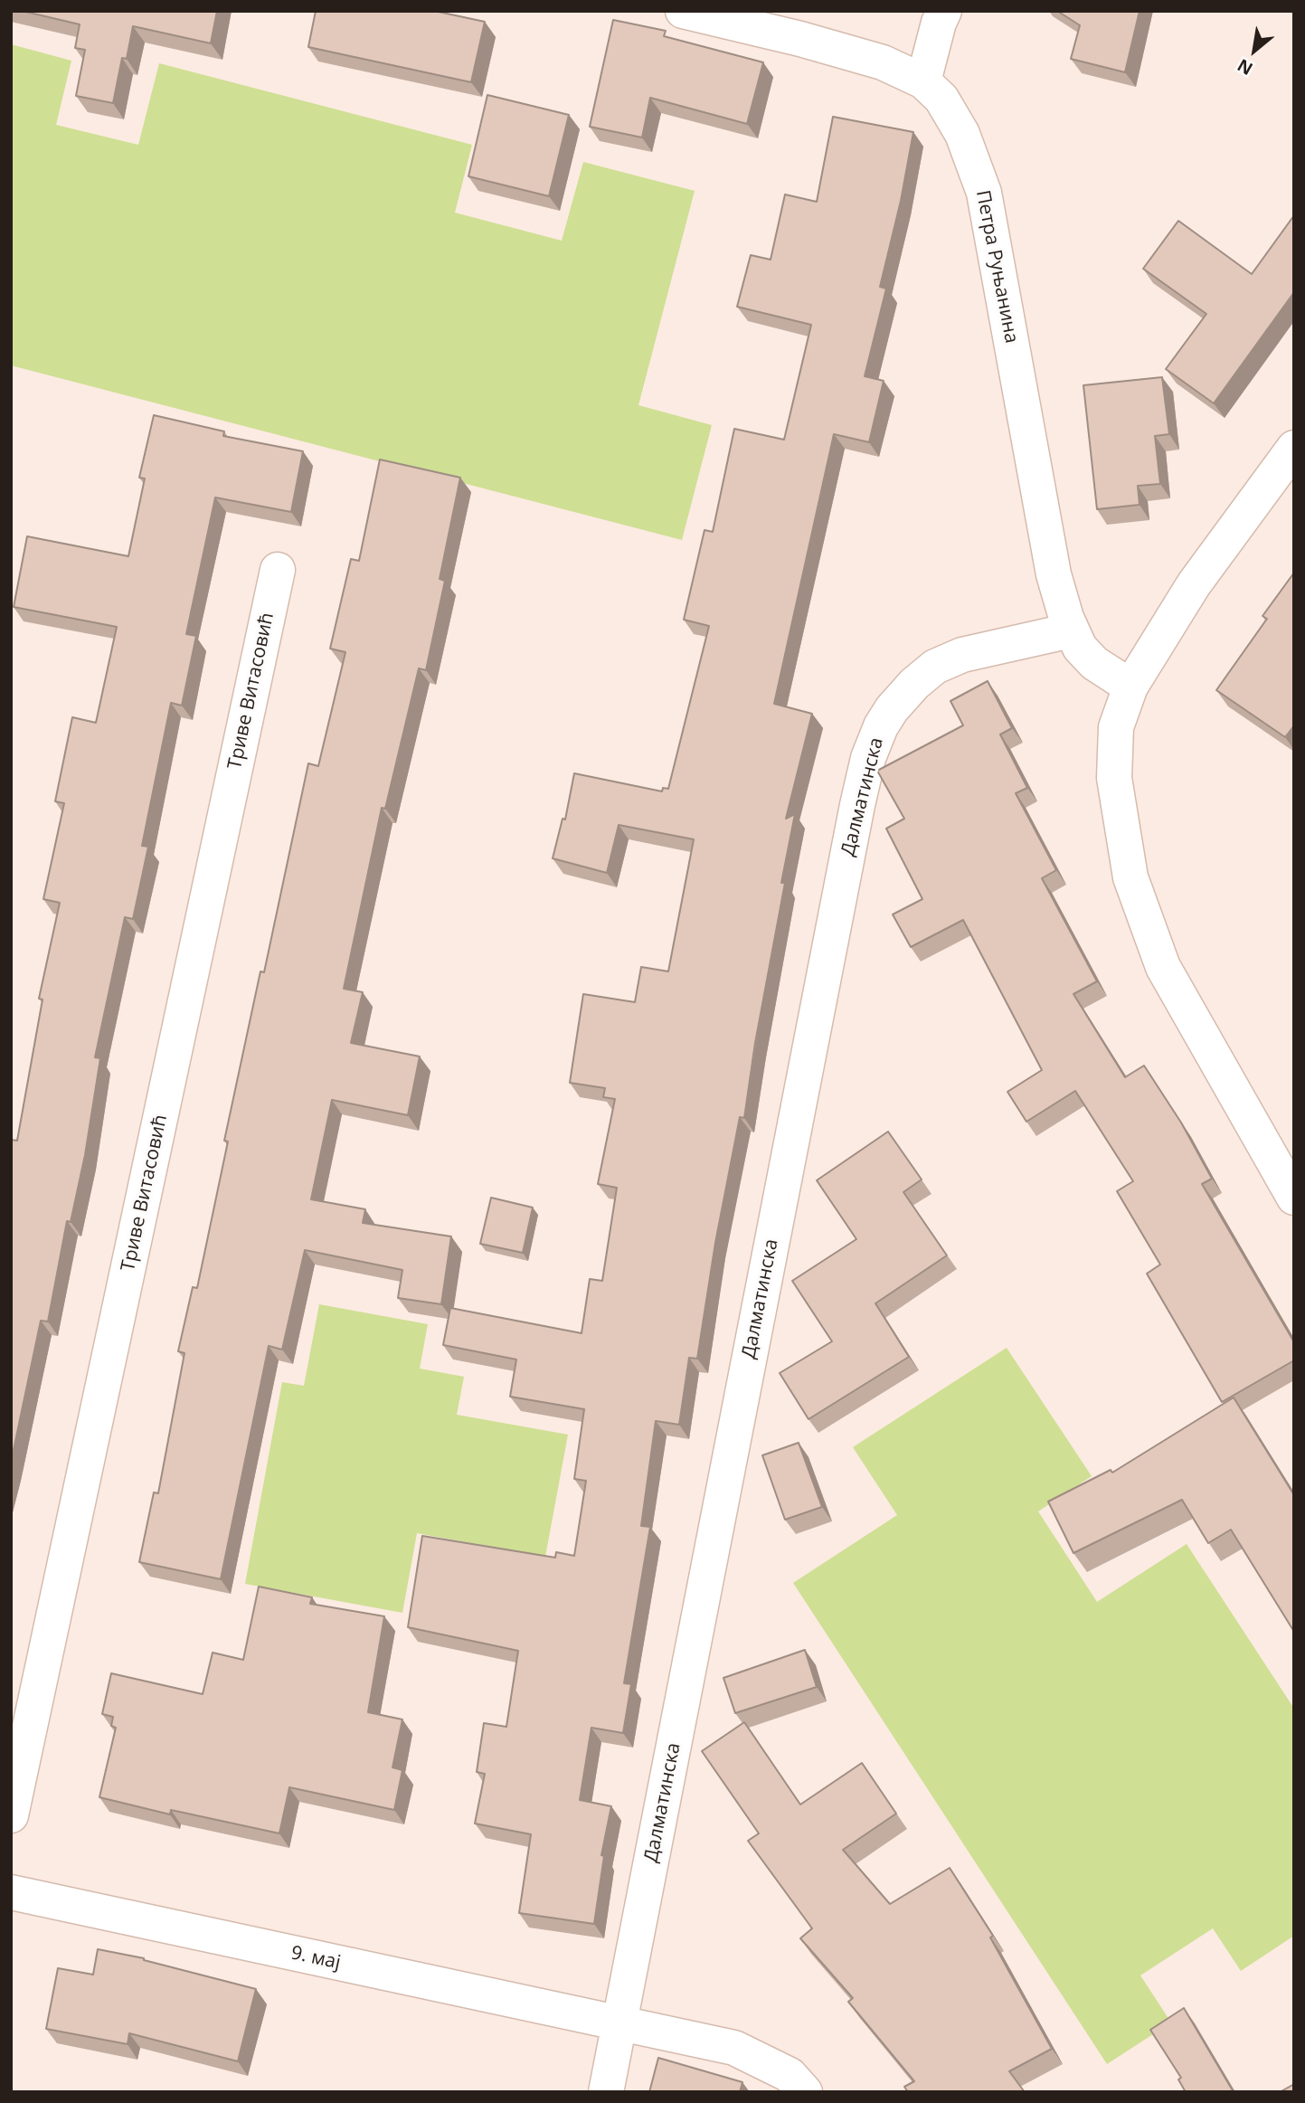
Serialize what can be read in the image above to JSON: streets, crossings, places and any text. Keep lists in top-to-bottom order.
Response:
{
  "streets": {
    "street": [
      "Петра Руњанина",
      "Триве Витасовић",
      "Далматинска",
      "9. мај"
    ]
  },
  "crossings": [
    ["Петра Руњанина", "Далматинска"],
    ["Далматинска", "9. мај"]
  ],
  "north": "bottom left"
}
